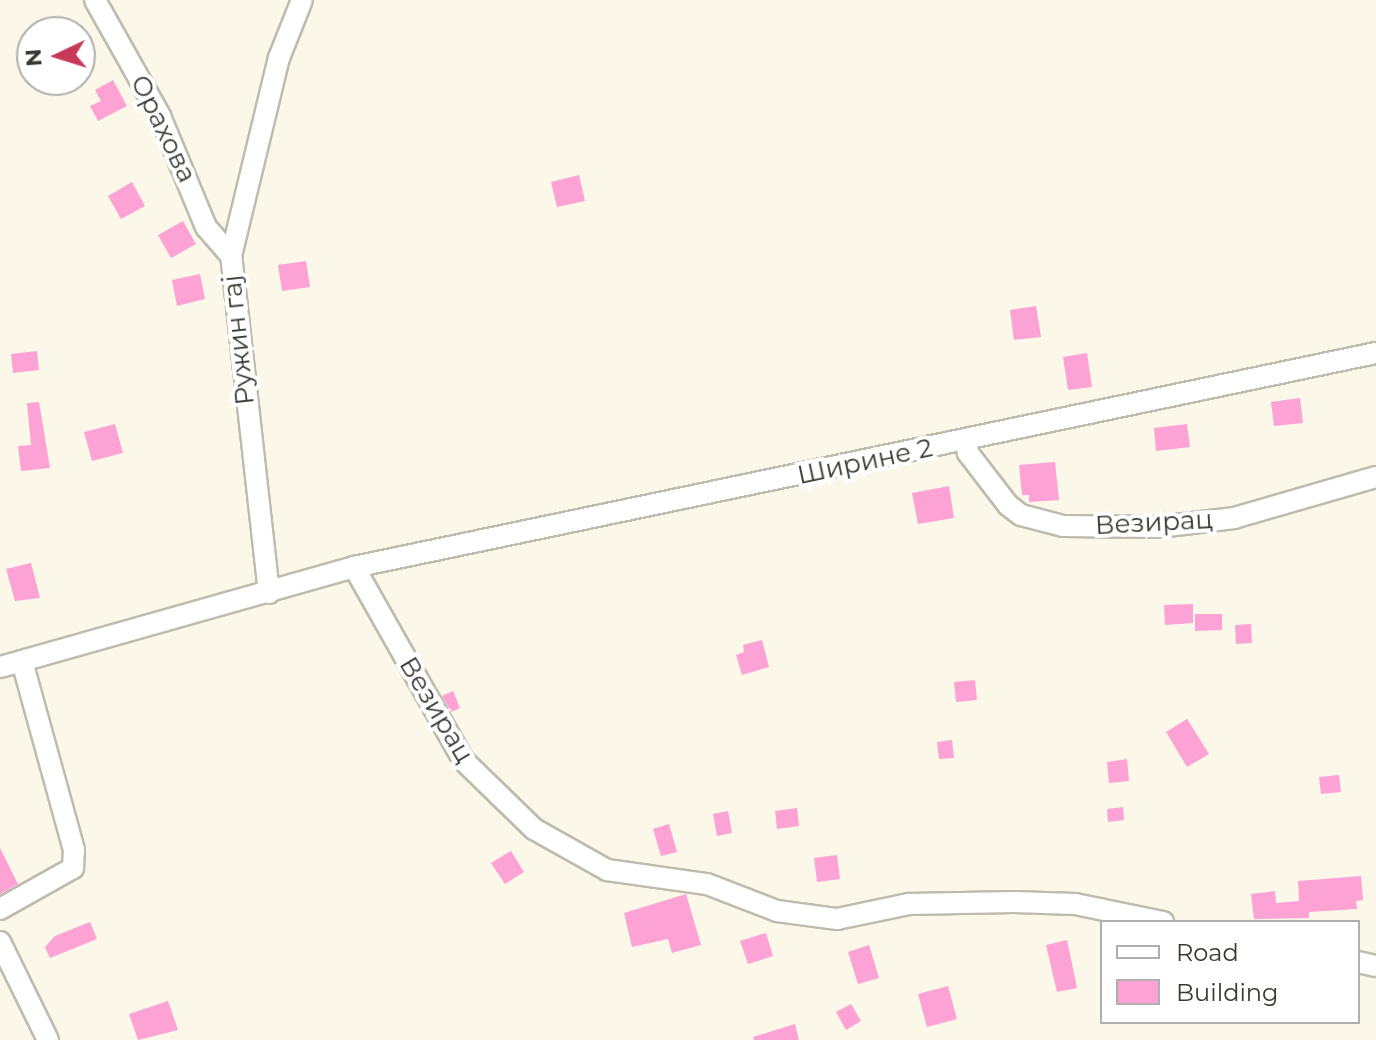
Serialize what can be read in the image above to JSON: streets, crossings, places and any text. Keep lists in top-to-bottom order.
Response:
{
  "streets": {
    "street": [
      "Орахова",
      "Ружин гај",
      "Ширине 2",
      "Везирац"
    ]
  },
  "crossings": [
    ["Орахова", "Ружин гај"],
    ["Ширине 2", "Везирац"]
  ],
  "legend": ["Road", "Building"],
  "north": "left"
}
